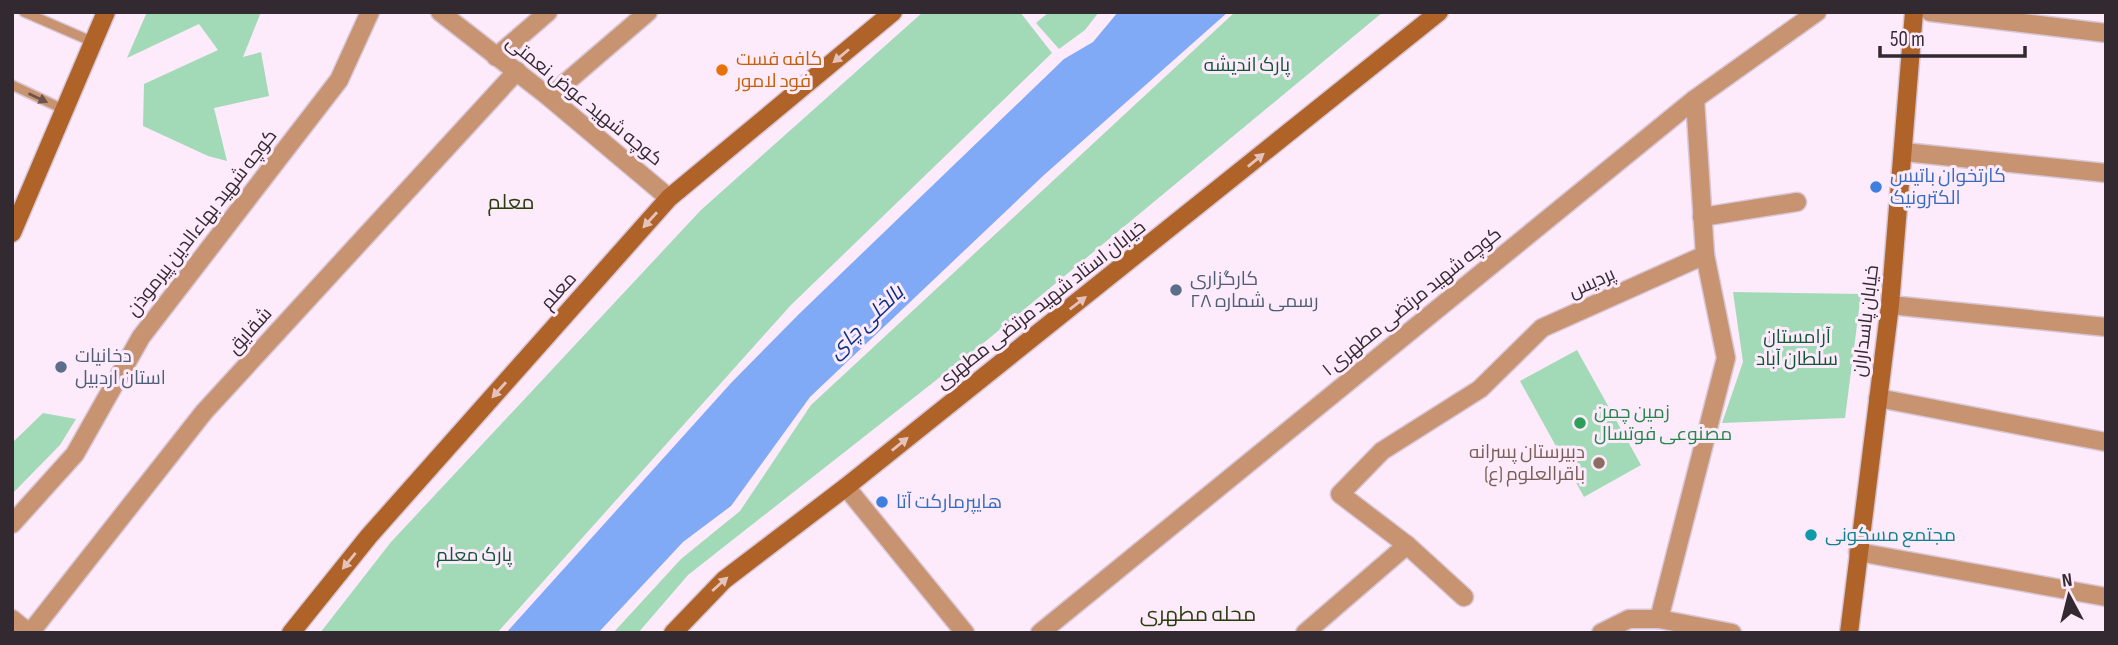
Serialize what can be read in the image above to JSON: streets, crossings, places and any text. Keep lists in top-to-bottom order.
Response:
{
  "streets": {
    "main road": ["معلم", "خیابان استاد شهید مرتضی مطهری", "خیابان پاسداران"],
    "street": [
      "کوچه شهید عوض نعمتی",
      "کوچه شهید بهاءالدین پیرموذن",
      "پردیس",
      "کوچه شهید مرتضی مطهری ۱",
      "شقایق"
    ]
  },
  "crossings": [
    ["کوچه شهید عوض نعمتی", "معلم"],
    ["کوچه شهید عوض نعمتی", "شقایق"]
  ],
  "one_way": ["معلم", "خیابان استاد شهید مرتضی مطهری"],
  "districts": ["معلم", "محله مطهری"],
  "water": ["بالخلی چای"],
  "parks": ["پارک اندیشه", "آرامستان سلطان آباد", "پارک معلم"],
  "places": [
    "کافه فست فود لامور",
    "کارتخوان باتیس الکترونیک",
    "کارگزاری رسمی شماره ۲۸",
    "دخانیات استان اردبیل",
    "زمین چمن مصنوعی فوتسال",
    "دبیرستان پسرانه باقرالعلوم (ع)",
    "هایپرمارکت آتا",
    "مجتمع مسکونی"
  ],
  "scale_bar": "50 m",
  "north": "top"
}
